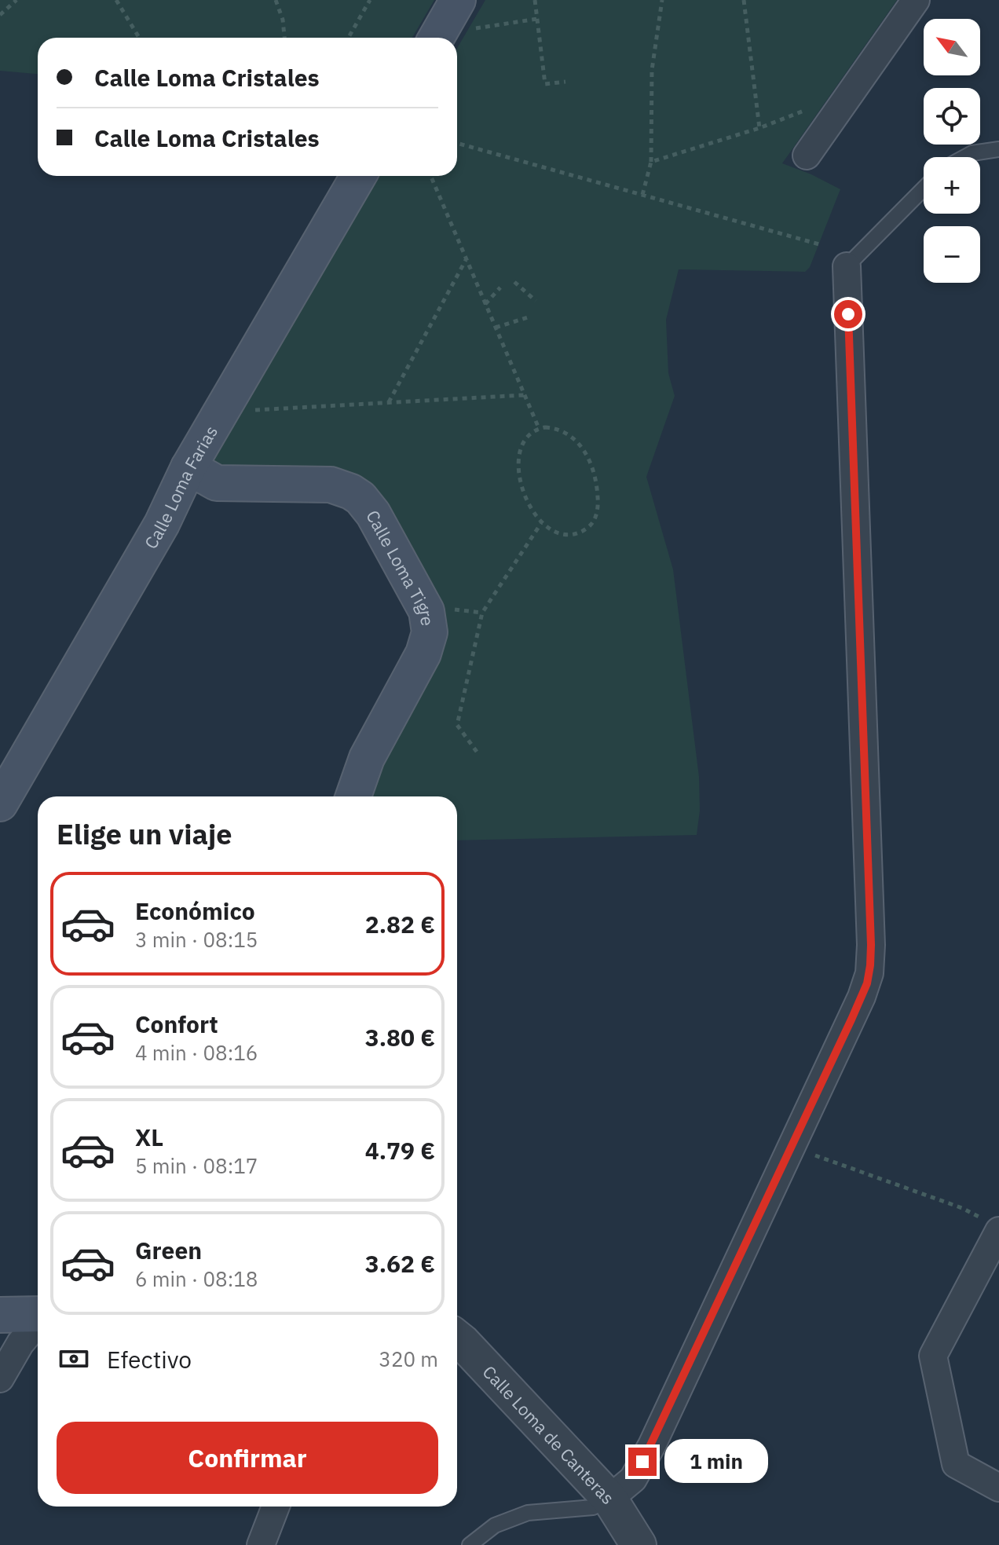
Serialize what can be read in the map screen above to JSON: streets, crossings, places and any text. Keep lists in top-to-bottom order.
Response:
{
  "streets": {
    "main road": ["Calle Loma Farias", "Calle Loma Tigre"],
    "street": ["Calle Loma de Canteras"]
  },
  "crossings": [
    ["Calle Loma Farias", "Calle Loma Tigre"]
  ],
  "north": "top left",
  "page": {
    "map_buttons": ["+", "−"],
    "banner": ["Calle Loma Cristales", "Calle Loma Cristales"],
    "heading": "Elige un viaje",
    "list": [
      {
        "name": "Económico",
        "note": "3 min · 08:15",
        "value": "2.82 €"
      },
      {
        "name": "Confort",
        "note": "4 min · 08:16",
        "value": "3.80 €"
      },
      {
        "name": "XL",
        "note": "5 min · 08:17",
        "value": "4.79 €"
      },
      {
        "name": "Green",
        "note": "6 min · 08:18",
        "value": "3.62 €"
      }
    ],
    "pay": ["Efectivo", "320 m"],
    "buttons": "Confirmar",
    "bubble": "1 min"
  }
}
